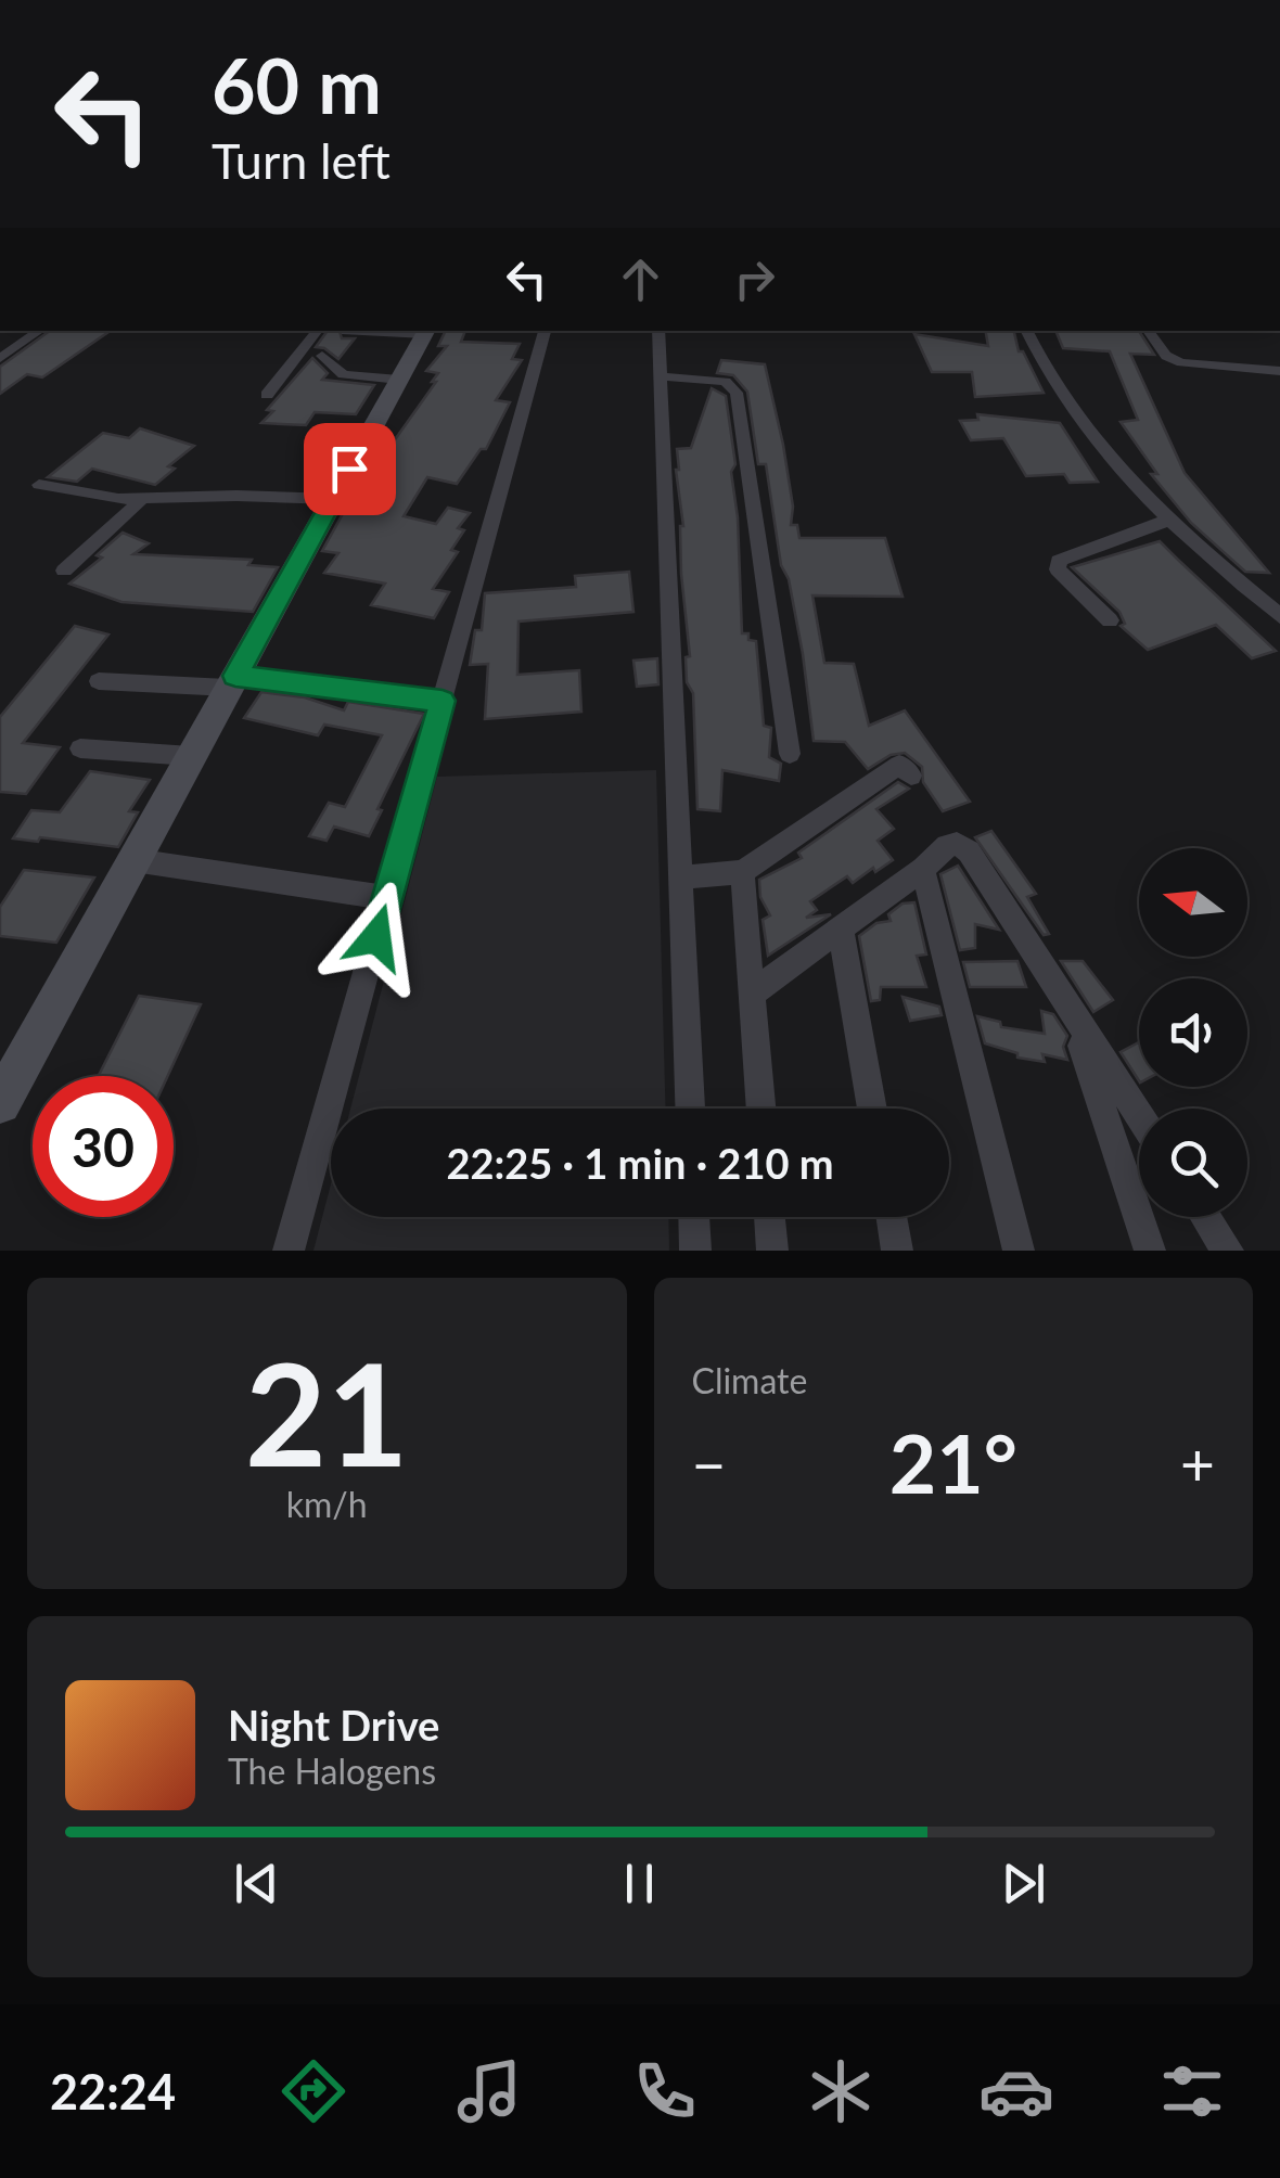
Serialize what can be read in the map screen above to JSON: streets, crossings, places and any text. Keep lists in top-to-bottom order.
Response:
{
  "north": "left",
  "page": {
    "turn": ["60 m", "Turn left"],
    "limit": "30",
    "trip": "22:25 · 1 min · 210 m",
    "tile": [
      ["21", "km/h"],
      "Climate"
    ],
    "heat": ["−", "21°", "+"],
    "song": ["Night Drive", "The Halogens"],
    "tabs": "22:24"
  }
}
